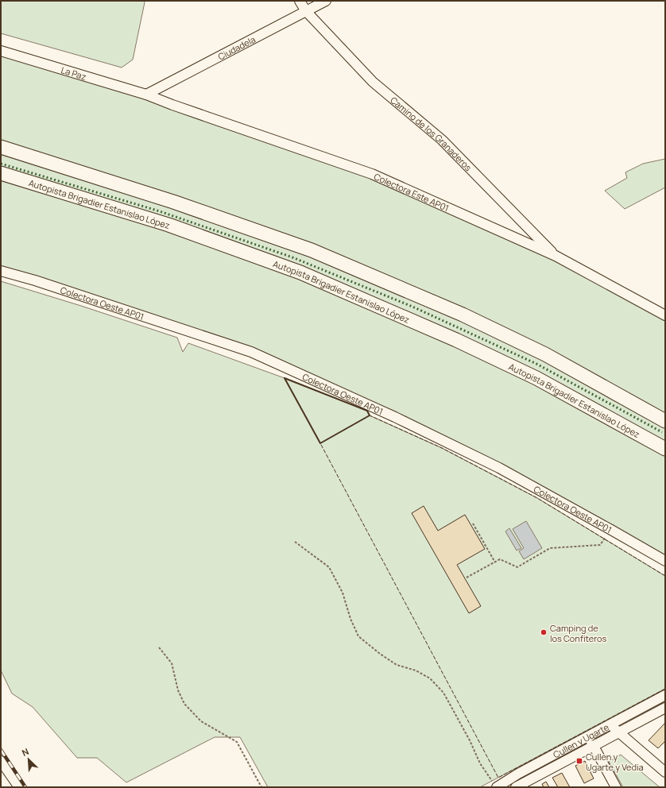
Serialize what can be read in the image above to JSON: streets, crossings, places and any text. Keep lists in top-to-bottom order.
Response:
{
  "streets": {
    "highway": ["Autopista Brigadier Estanislao López"],
    "street": [
      "Ciudadela",
      "La Paz",
      "Camino de los Granaderos",
      "Colectora Este AP01",
      "Colectora Oeste AP01",
      "Cullen y Ugarte"
    ]
  },
  "crossings": [
    ["Ciudadela", "La Paz"],
    ["Ciudadela", "Camino de los Granaderos"],
    ["Ciudadela", "Colectora Este AP01"],
    ["La Paz", "Colectora Este AP01"],
    ["Camino de los Granaderos", "Colectora Este AP01"]
  ],
  "places": {
    "other": ["Camping de los Confiteros"],
    "transit": ["Cullen y Ugarte y Vedia"]
  },
  "north": "top left"
}
